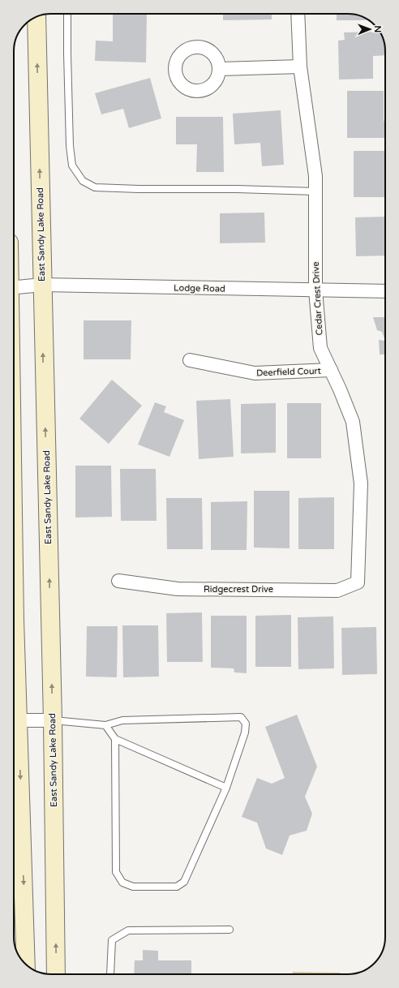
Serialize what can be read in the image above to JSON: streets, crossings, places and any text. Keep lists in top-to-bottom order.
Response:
{
  "streets": {
    "main road": ["East Sandy Lake Road"],
    "street": [
      "Lodge Road",
      "Cedar Crest Drive",
      "Deerfield Court",
      "Ridgecrest Drive"
    ]
  },
  "crossings": [
    ["East Sandy Lake Road", "Lodge Road"],
    ["Lodge Road", "Cedar Crest Drive"],
    ["Cedar Crest Drive", "Deerfield Court"],
    ["Cedar Crest Drive", "Ridgecrest Drive"]
  ],
  "north": "right"
}
